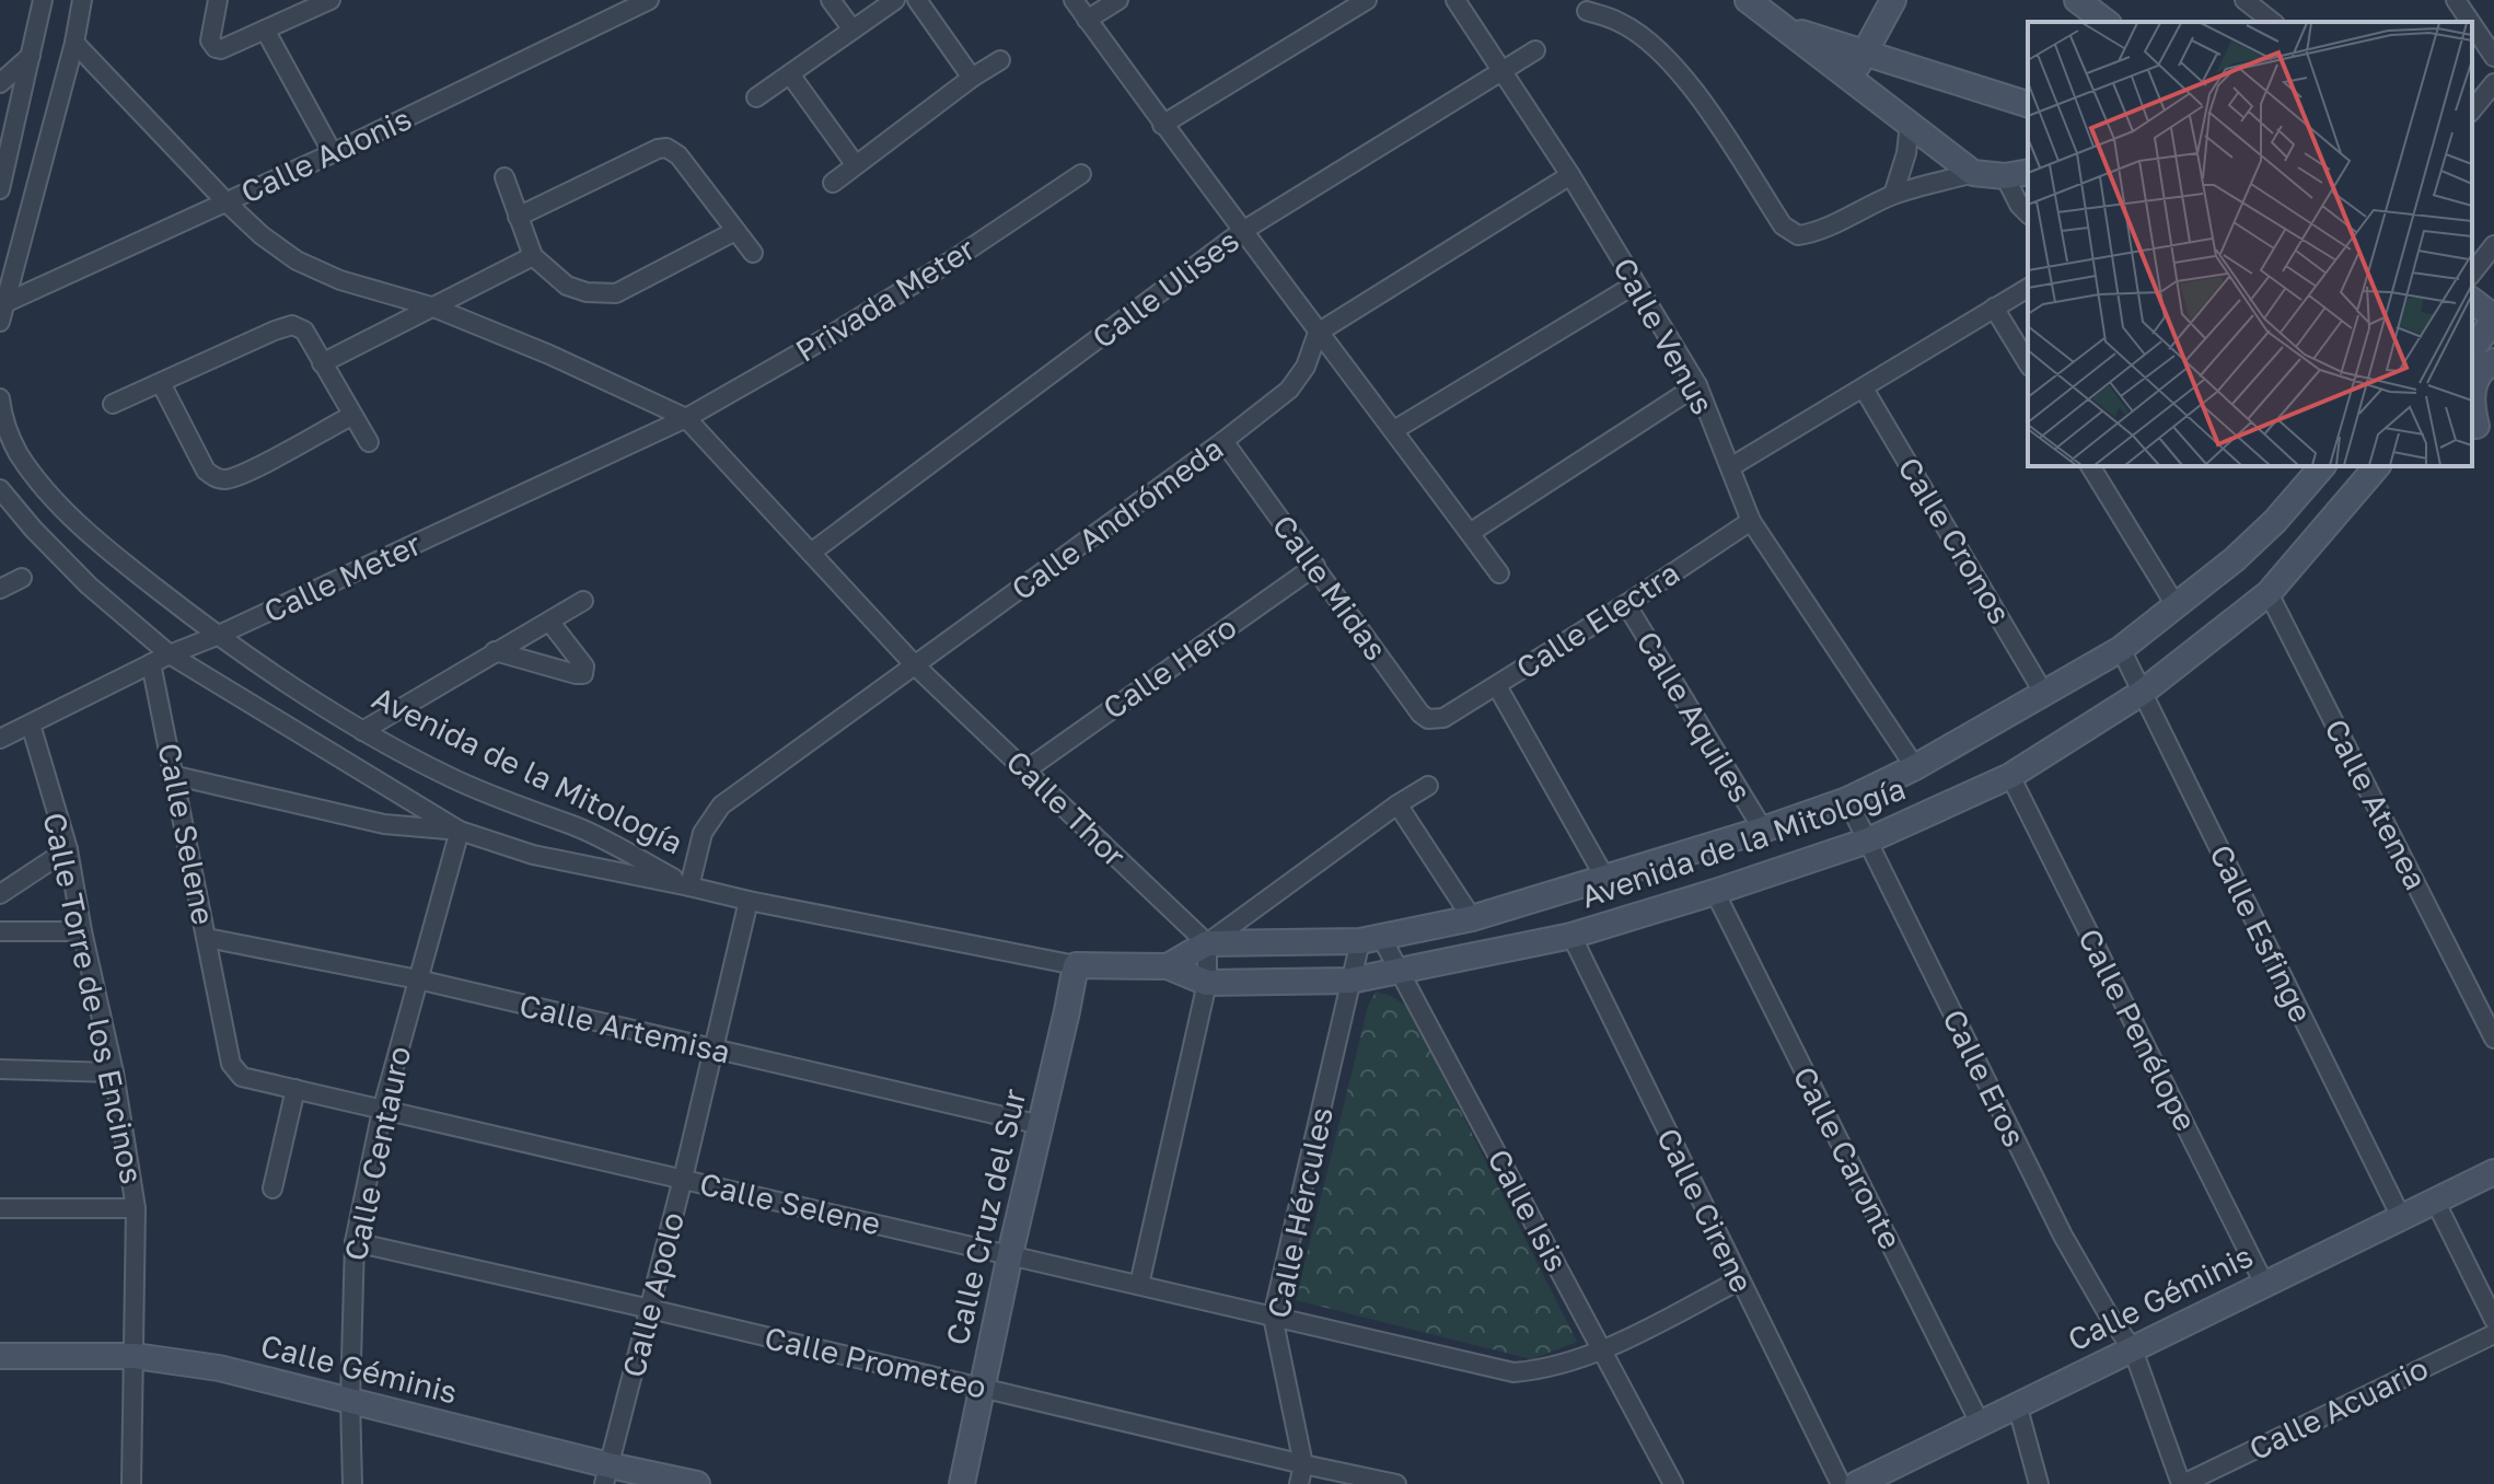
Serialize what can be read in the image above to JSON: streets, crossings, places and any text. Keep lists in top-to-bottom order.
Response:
{
  "streets": {
    "street": [
      "Calle Adonis",
      "Calle Ulises",
      "Privada Meter",
      "Calle Venus",
      "Calle Andrómeda",
      "Calle Cronos",
      "Calle Meter",
      "Calle Midas",
      "Calle Electra",
      "Calle Hero",
      "Calle Aquiles",
      "Avenida de la Mitología",
      "Calle Atenea",
      "Calle Thor",
      "Calle Selene",
      "Calle Esfinge",
      "Calle Torre de los Encinos",
      "Calle Artemisa",
      "Calle Penélope",
      "Calle Eros",
      "Calle Centauro",
      "Calle Caronte",
      "Calle Isis",
      "Calle Cirene",
      "Calle Hércules",
      "Calle Cruz del Sur",
      "Calle Apolo",
      "Calle Géminis",
      "Calle Prometeo",
      "Calle Acuario"
    ]
  },
  "crossings": [
    ["Calle Ulises", "Calle Venus"],
    ["Calle Ulises", "Calle Thor"],
    ["Privada Meter", "Calle Meter"],
    ["Privada Meter", "Calle Thor"],
    ["Calle Venus", "Calle Electra"],
    ["Calle Venus", "Avenida de la Mitología"],
    ["Calle Andrómeda", "Calle Midas"],
    ["Calle Andrómeda", "Avenida de la Mitología"],
    ["Calle Andrómeda", "Calle Thor"],
    ["Calle Cronos", "Avenida de la Mitología"],
    ["Calle Meter", "Avenida de la Mitología"],
    ["Calle Meter", "Calle Thor"],
    ["Calle Meter", "Calle Selene"],
    ["Calle Meter", "Calle Torre de los Encinos"],
    ["Calle Midas", "Calle Electra"],
    ["Calle Midas", "Calle Hero"],
    ["Calle Electra", "Calle Aquiles"],
    ["Calle Hero", "Calle Thor"],
    ["Calle Aquiles", "Avenida de la Mitología"],
    ["Avenida de la Mitología", "Calle Atenea"],
    ["Avenida de la Mitología", "Calle Thor"],
    ["Avenida de la Mitología", "Calle Esfinge"],
    ["Avenida de la Mitología", "Calle Penélope"],
    ["Avenida de la Mitología", "Calle Eros"],
    ["Avenida de la Mitología", "Calle Centauro"],
    ["Avenida de la Mitología", "Calle Caronte"],
    ["Avenida de la Mitología", "Calle Isis"],
    ["Avenida de la Mitología", "Calle Cirene"],
    ["Avenida de la Mitología", "Calle Hércules"],
    ["Avenida de la Mitología", "Calle Cruz del Sur"],
    ["Avenida de la Mitología", "Calle Apolo"],
    ["Calle Selene", "Calle Artemisa"],
    ["Calle Selene", "Calle Centauro"],
    ["Calle Selene", "Calle Isis"],
    ["Calle Selene", "Calle Cirene"],
    ["Calle Selene", "Calle Hércules"],
    ["Calle Selene", "Calle Cruz del Sur"],
    ["Calle Selene", "Calle Apolo"],
    ["Calle Esfinge", "Calle Géminis"],
    ["Calle Torre de los Encinos", "Calle Géminis"],
    ["Calle Artemisa", "Calle Centauro"],
    ["Calle Artemisa", "Calle Cruz del Sur"],
    ["Calle Artemisa", "Calle Apolo"],
    ["Calle Penélope", "Calle Géminis"],
    ["Calle Eros", "Calle Géminis"],
    ["Calle Eros", "Calle Acuario"],
    ["Calle Centauro", "Calle Géminis"],
    ["Calle Centauro", "Calle Prometeo"],
    ["Calle Caronte", "Calle Géminis"],
    ["Calle Isis", "Calle Hércules"],
    ["Calle Hércules", "Calle Prometeo"],
    ["Calle Cruz del Sur", "Calle Prometeo"],
    ["Calle Apolo", "Calle Géminis"],
    ["Calle Apolo", "Calle Prometeo"]
  ]
}
